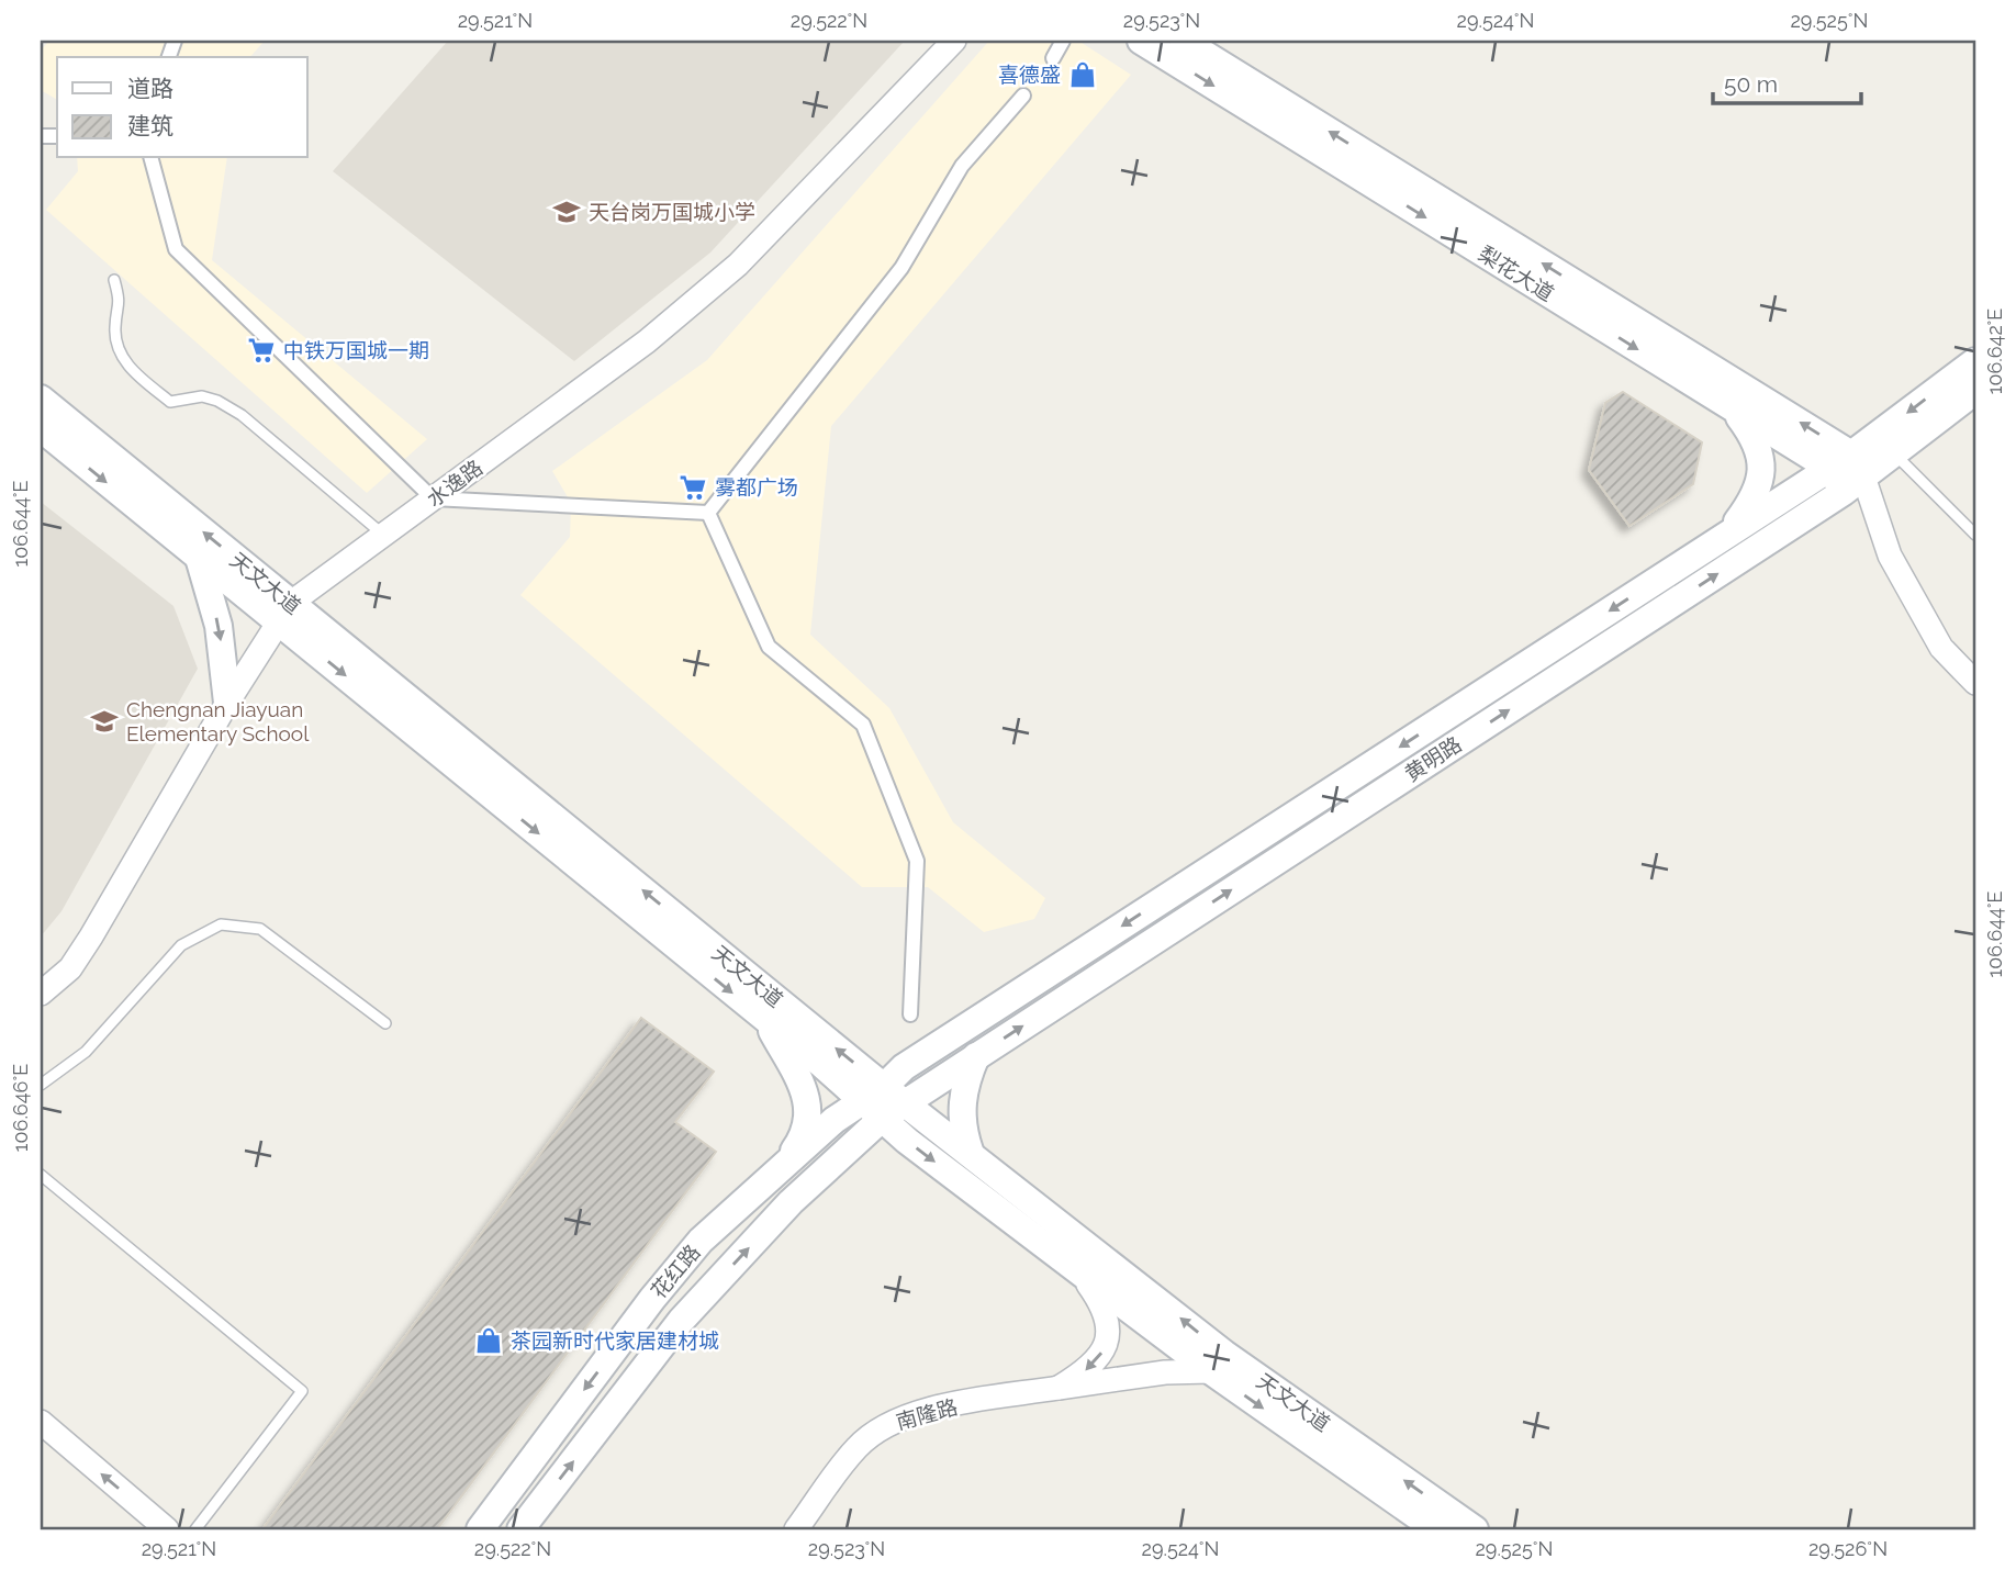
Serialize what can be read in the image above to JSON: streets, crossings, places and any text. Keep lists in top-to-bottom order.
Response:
{
  "streets": {
    "main road": [
      "梨花大道",
      "天文大道",
      "黄明路",
      "花红路"
    ],
    "street": ["水逸路", "南隆路"]
  },
  "crossings": [
    ["梨花大道", "黄明路"],
    ["水逸路", "天文大道"],
    ["天文大道", "黄明路"],
    ["天文大道", "花红路"],
    ["天文大道", "南隆路"],
    ["黄明路", "花红路"]
  ],
  "places": {
    "shop": ["喜德盛", "茶园新时代家居建材城"],
    "school or university": ["天台岗万国城小学", "Chengnan Jiayuan Elementary School"],
    "supermarket": ["中铁万国城一期", "雾都广场"]
  },
  "legend": ["道路", "建筑"],
  "scale_bar": "50 m",
  "coordinates": [
    "29.521°N",
    "29.522°N",
    "29.523°N",
    "29.524°N",
    "29.525°N",
    "106.642°E",
    "106.644°E",
    "106.646°E",
    "29.526°N"
  ]
}
